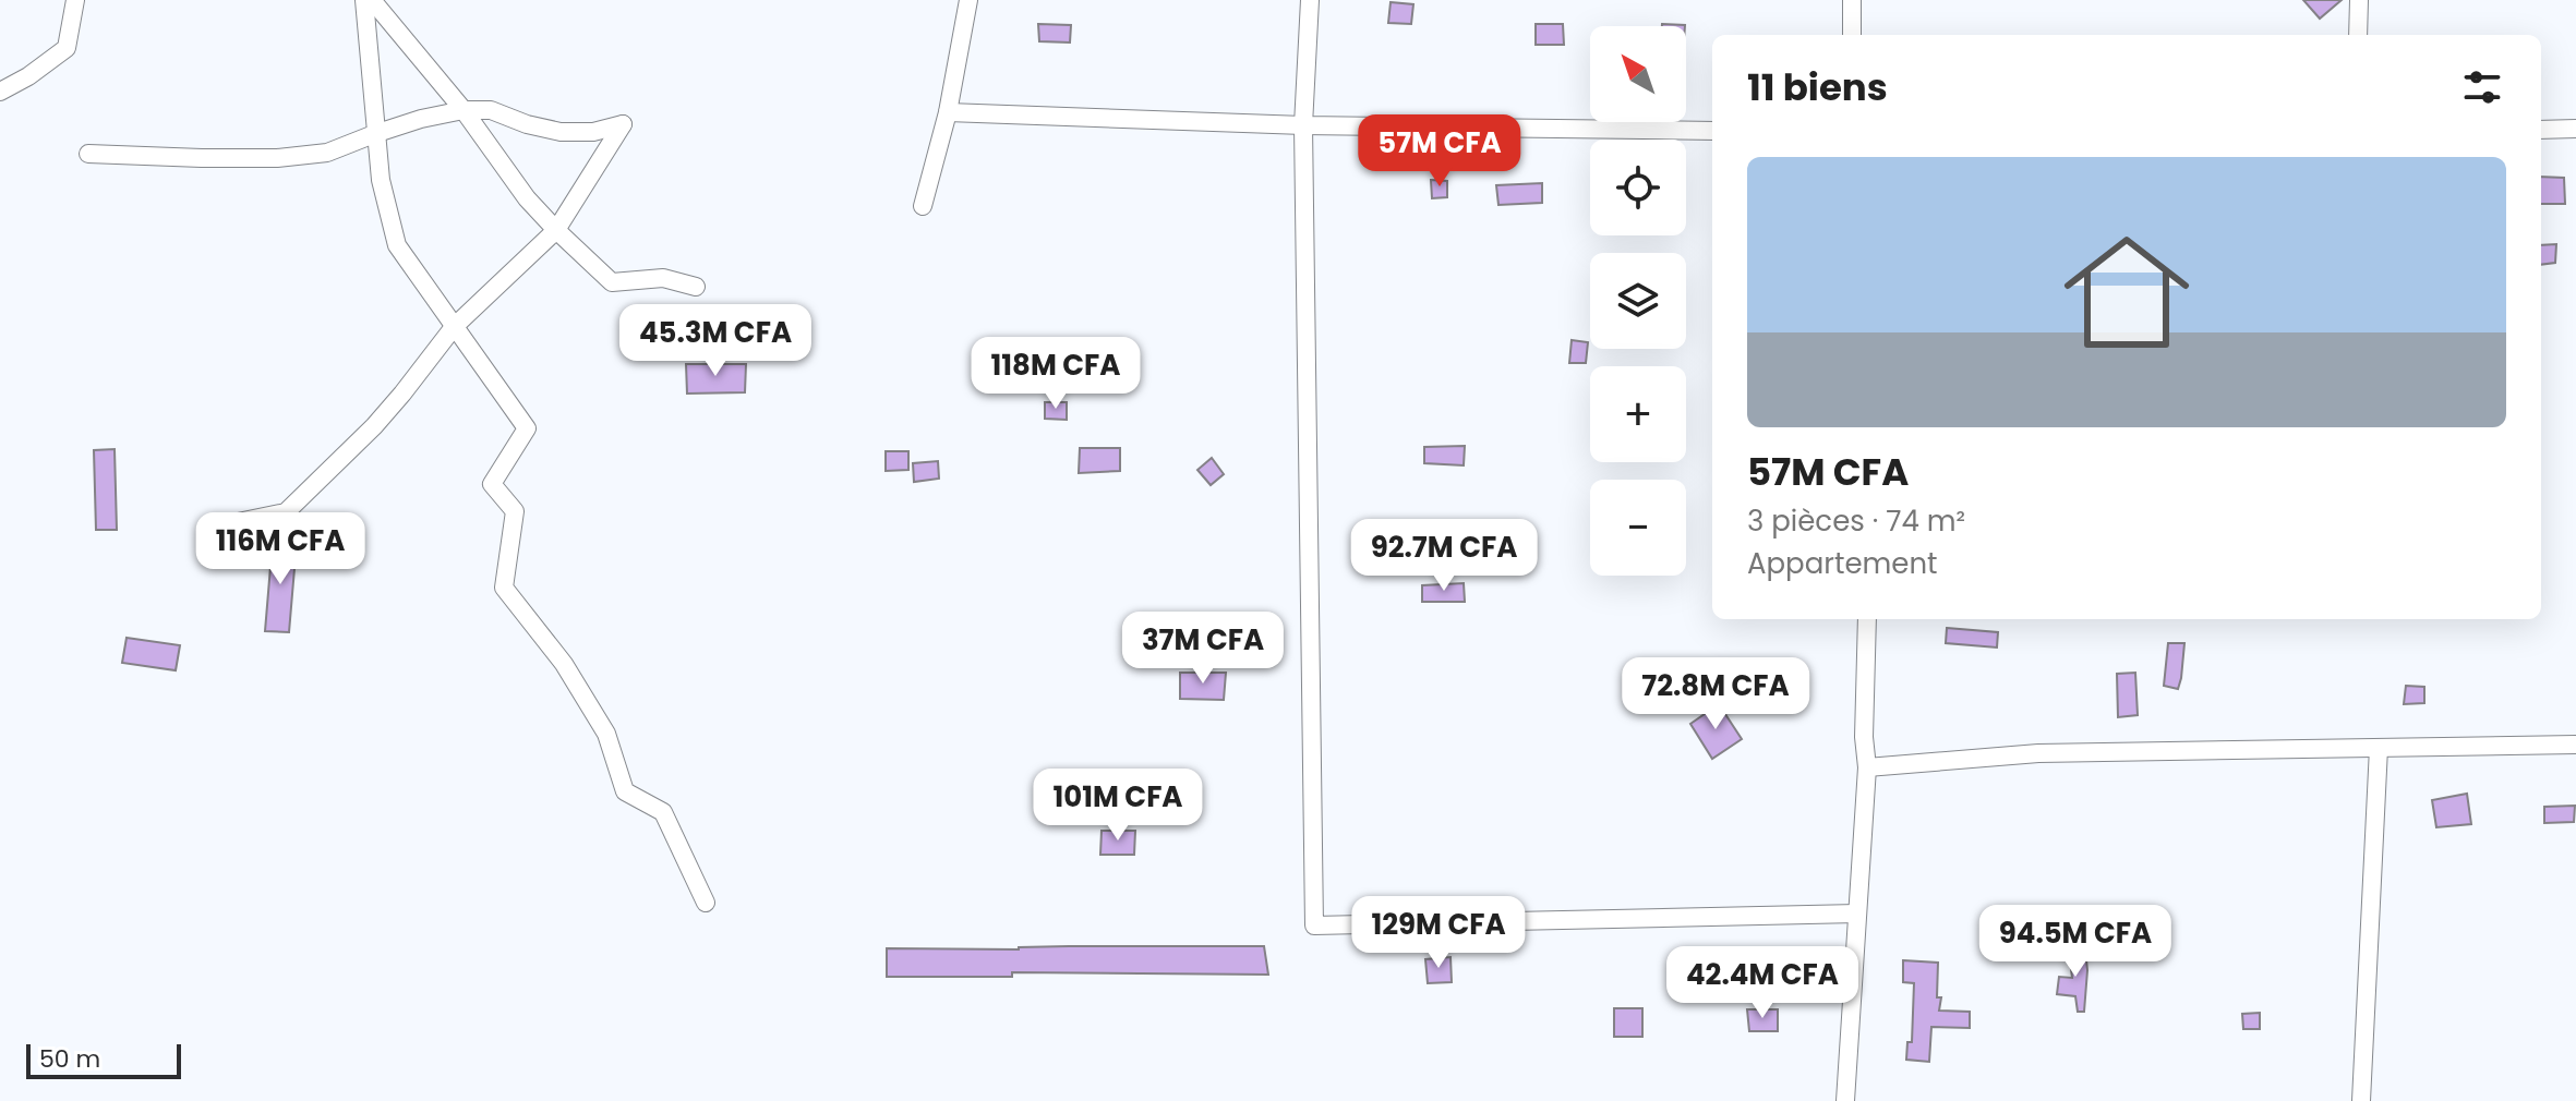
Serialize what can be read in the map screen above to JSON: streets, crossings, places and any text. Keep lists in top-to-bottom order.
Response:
{
  "scale_bar": "50 m",
  "north": "top left",
  "page": {
    "map_buttons": ["+", "−"],
    "heading": "11 biens",
    "price": [
      "57M CFA",
      "45.3M CFA",
      "118M CFA",
      "116M CFA",
      "92.7M CFA",
      "37M CFA",
      "72.8M CFA",
      "101M CFA",
      "129M CFA",
      "94.5M CFA",
      "42.4M CFA"
    ],
    "list": [
      {
        "name": "57M CFA",
        "note": "3 pièces · 74 m² · Appartement"
      }
    ],
    "scale": "50 m"
  }
}
